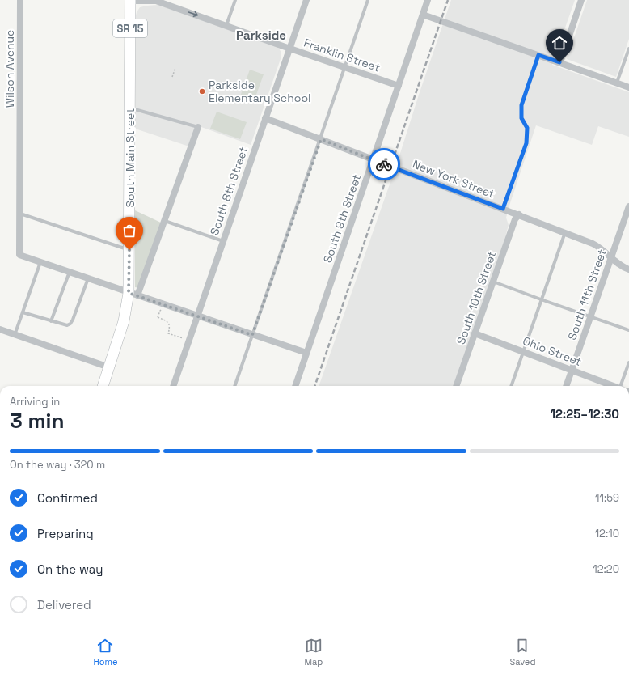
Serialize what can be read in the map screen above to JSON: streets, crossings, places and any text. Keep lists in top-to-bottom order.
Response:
{
  "streets": {
    "main road": ["SR 15", "South Main Street"],
    "street": [
      "Franklin Street",
      "Wilson Avenue",
      "New York Street",
      "South 8th Street",
      "South 9th Street",
      "South 11th Street",
      "South 10th Street",
      "Ohio Street"
    ]
  },
  "crossings": [
    ["Franklin Street", "South Main Street"],
    ["Franklin Street", "South 8th Street"],
    ["Franklin Street", "South 9th Street"],
    ["New York Street", "South 8th Street"],
    ["New York Street", "South 9th Street"],
    ["New York Street", "South 11th Street"],
    ["New York Street", "South 10th Street"],
    ["South 11th Street", "Ohio Street"],
    ["South 10th Street", "Ohio Street"]
  ],
  "districts": ["Parkside"],
  "places": ["Parkside Elementary School"],
  "page": {
    "heading": ["3 min", "Arriving in", "12:25–12:30"],
    "bar": "On the way · 320 m",
    "list": [
      ["Confirmed", "11:59"],
      ["Preparing", "12:10"],
      ["On the way", "12:20"],
      "Delivered"
    ],
    "tabs": ["Home", "Map", "Saved"]
  }
}
